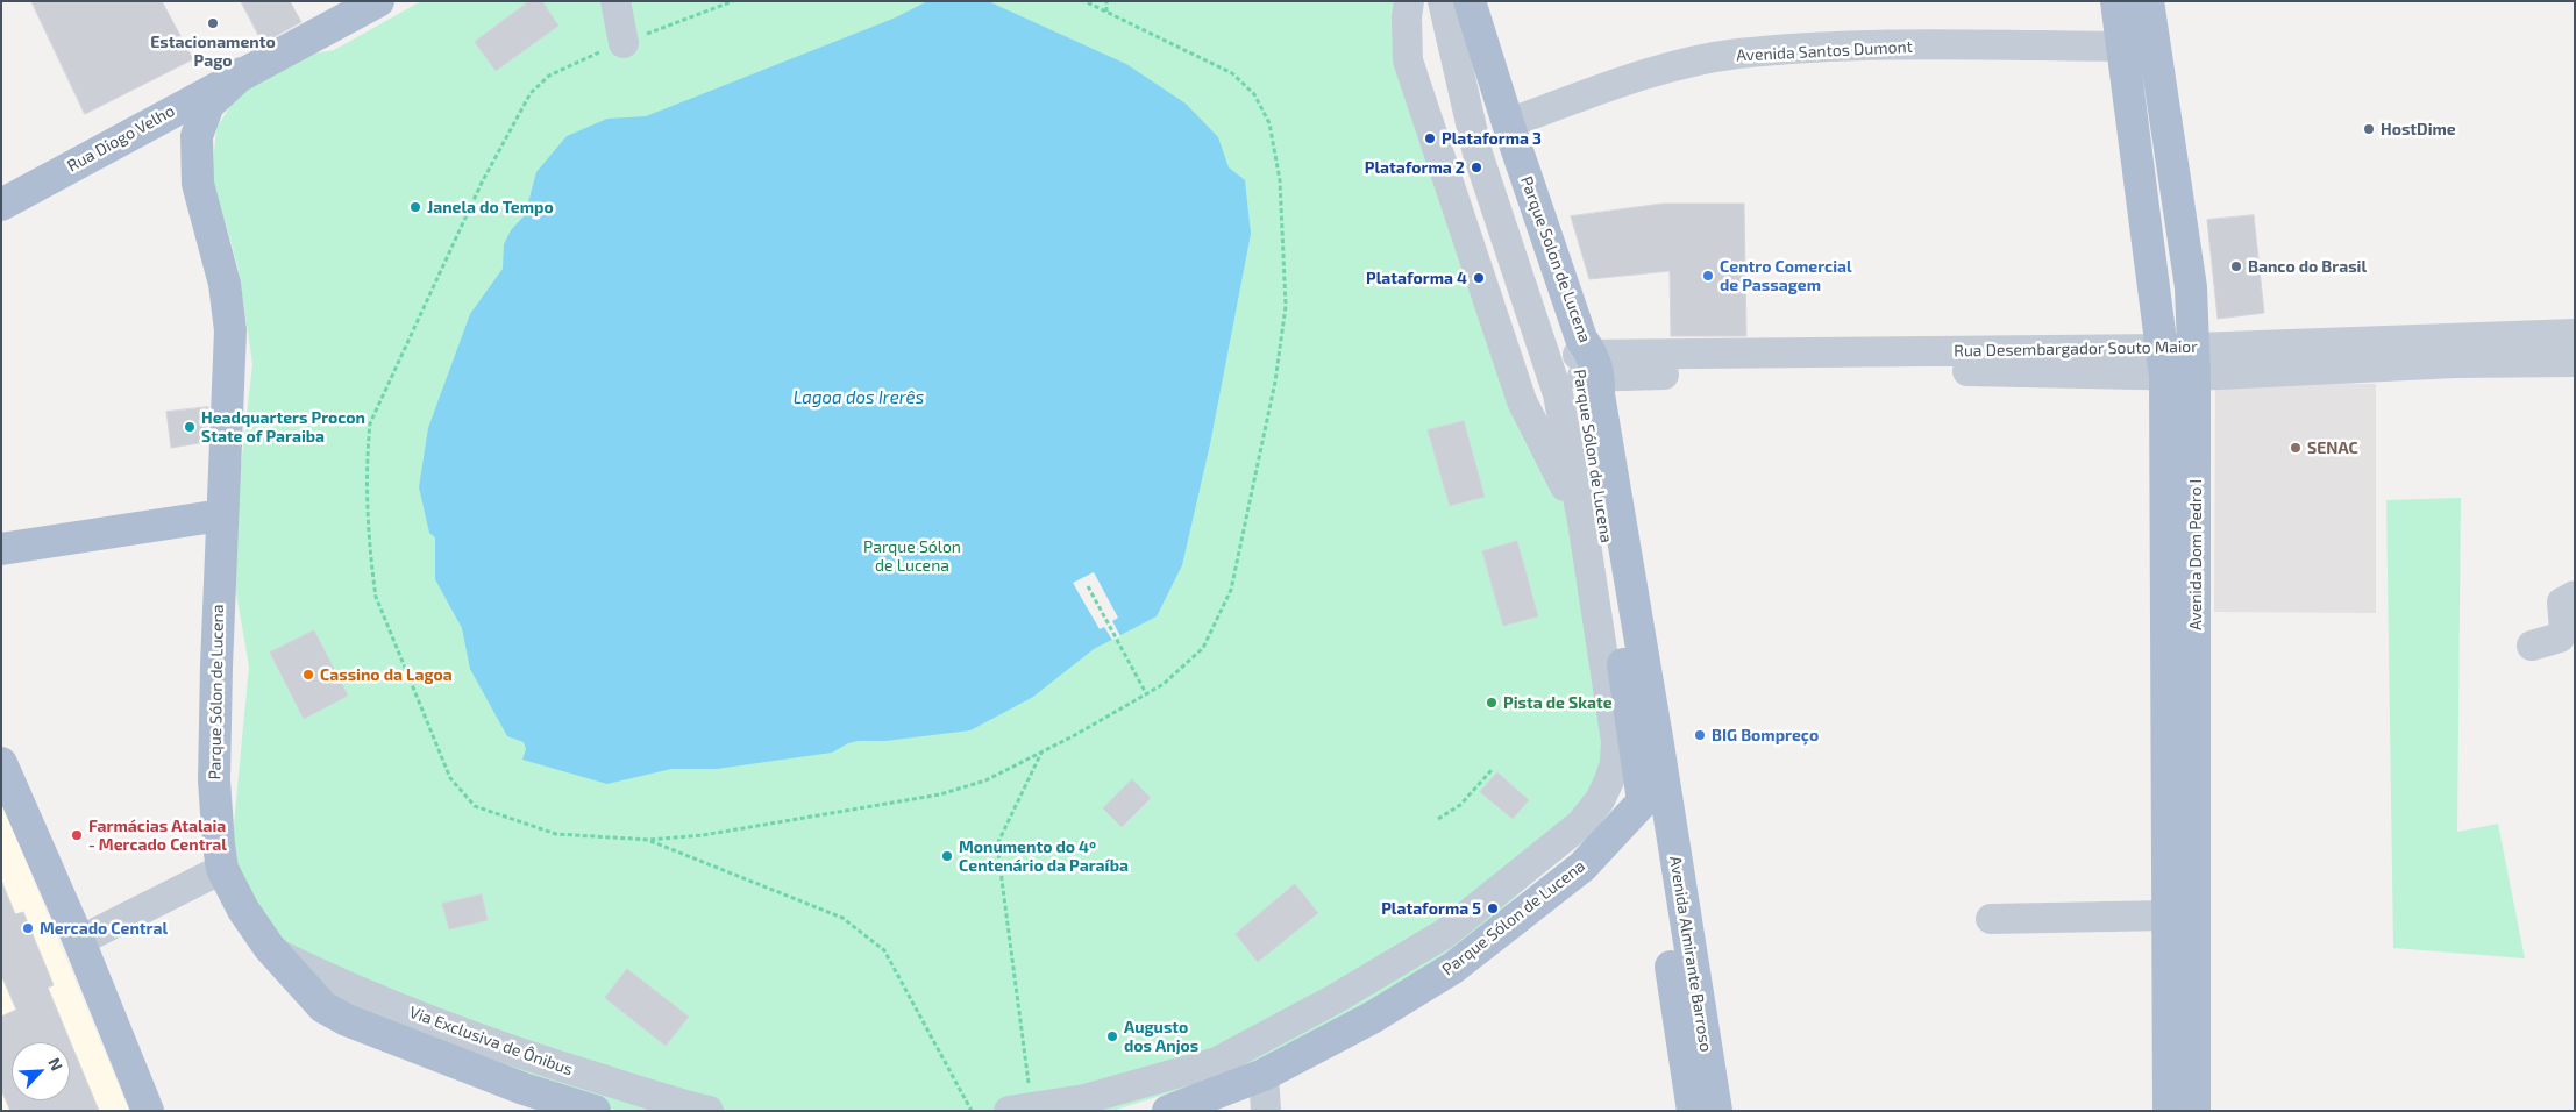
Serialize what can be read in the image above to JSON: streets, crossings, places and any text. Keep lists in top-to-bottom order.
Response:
{
  "streets": {
    "main road": [
      "Rua Diogo Velho",
      "Parque Solon de Lucena",
      "Parque Sólon de Lucena",
      "Avenida Dom Pedro I",
      "Avenida Almirante Barroso"
    ],
    "street": ["Avenida Santos Dumont", "Rua Desembargador Souto Maior", "Via Exclusiva de Ônibus"]
  },
  "crossings": [
    ["Avenida Santos Dumont", "Parque Solon de Lucena"],
    ["Avenida Santos Dumont", "Avenida Dom Pedro I"],
    ["Rua Diogo Velho", "Parque Sólon de Lucena"],
    ["Parque Solon de Lucena", "Rua Desembargador Souto Maior"],
    ["Parque Solon de Lucena", "Parque Sólon de Lucena"],
    ["Rua Desembargador Souto Maior", "Parque Sólon de Lucena"],
    ["Rua Desembargador Souto Maior", "Avenida Dom Pedro I"],
    ["Parque Sólon de Lucena", "Avenida Almirante Barroso"],
    ["Parque Sólon de Lucena", "Via Exclusiva de Ônibus"]
  ],
  "water": ["Lagoa dos Irerês"],
  "parks": ["Parque Sólon de Lucena"],
  "places": [
    "Estacionamento Pago",
    "HostDime",
    "Plataforma 3",
    "Plataforma 2",
    "Janela do Tempo",
    "Banco do Brasil",
    "Centro Comercial de Passagem",
    "Plataforma 4",
    "Headquarters Procon State of Paraiba",
    "SENAC",
    "Cassino da Lagoa",
    "Pista de Skate",
    "BIG Bompreço",
    "Farmácias Atalaia - Mercado Central",
    "Monumento do 4º Centenário da Paraíba",
    "Plataforma 5",
    "Mercado Central",
    "Augusto dos Anjos"
  ],
  "north": "top right"
}
